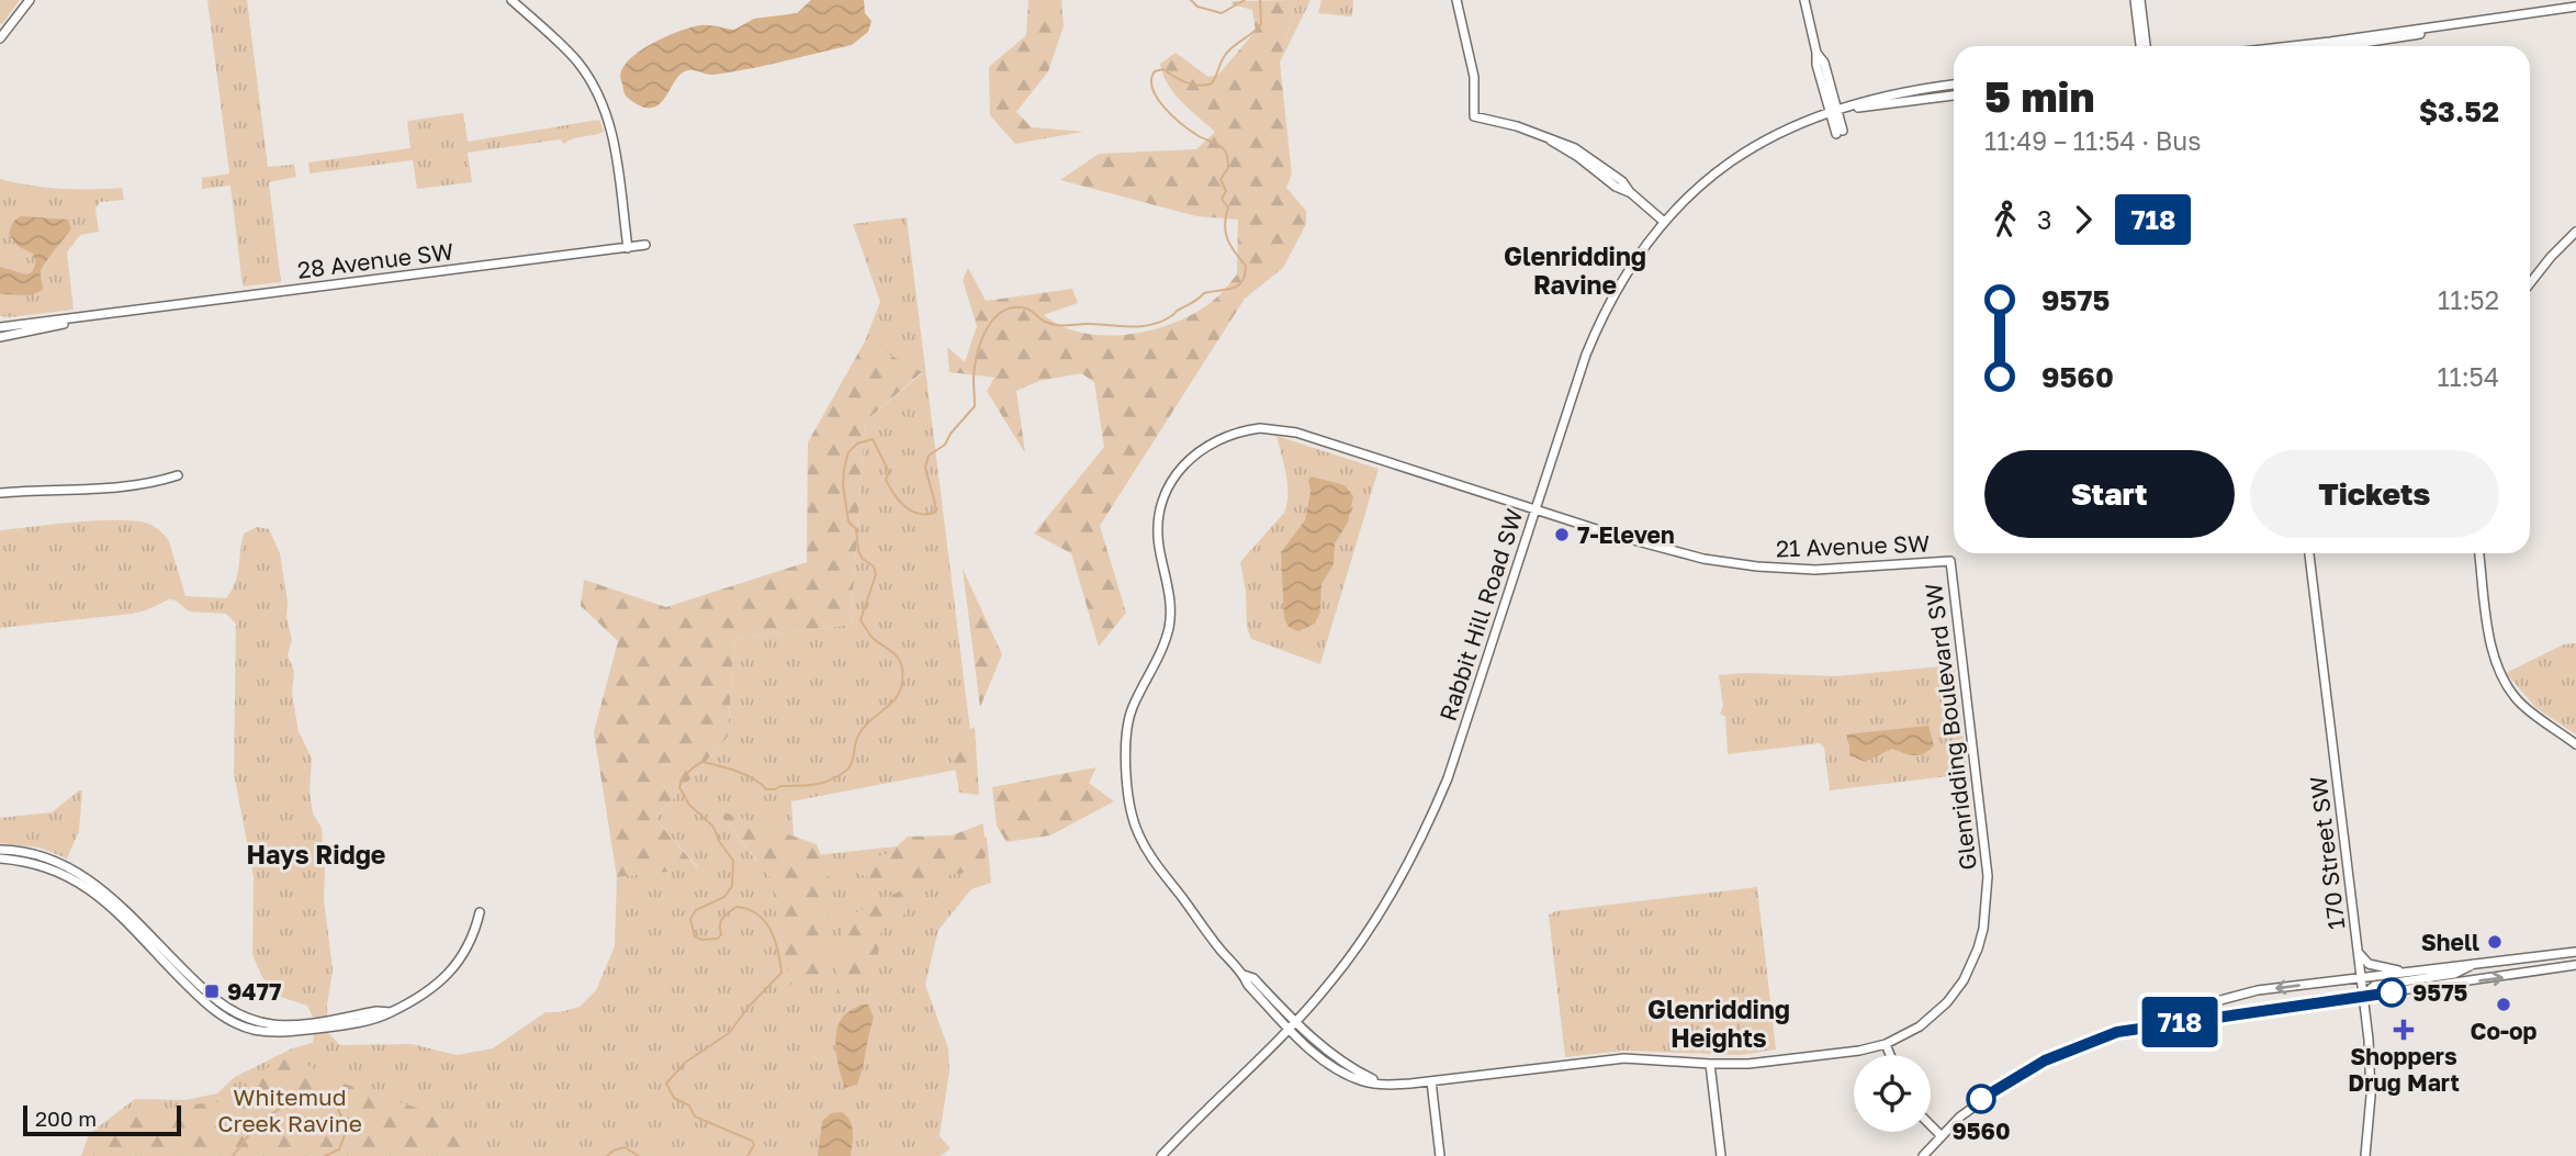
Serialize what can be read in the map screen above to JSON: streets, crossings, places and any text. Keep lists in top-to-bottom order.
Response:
{
  "streets": {
    "street": [
      "28 Avenue SW",
      "21 Avenue SW",
      "Rabbit Hill Road SW",
      "Glenridding Boulevard SW",
      "170 Street SW"
    ]
  },
  "crossings": [
    ["21 Avenue SW", "Rabbit Hill Road SW"],
    ["21 Avenue SW", "Glenridding Boulevard SW"],
    ["Rabbit Hill Road SW", "Glenridding Boulevard SW"]
  ],
  "districts": ["Glenridding Ravine", "Hays Ridge", "Glenridding Heights"],
  "parks": ["Whitemud Creek Ravine"],
  "places": {
    "other": [
      "7-Eleven",
      "Shell",
      "9575",
      "Co-op",
      "9560"
    ],
    "transit": ["9477"],
    "health": ["Shoppers Drug Mart"]
  },
  "lines": ["bus line 718"],
  "scale_bar": "200 m",
  "page": {
    "on_map": "718",
    "heading": ["5 min", "11:49 – 11:54 · Bus", "$3.52"],
    "legs": ["3", "718"],
    "list": [
      {
        "name": "9575",
        "value": "11:52"
      },
      {
        "name": "9560",
        "value": "11:54"
      }
    ],
    "buttons": ["Start", "Tickets"],
    "scale": "200 m"
  }
}
